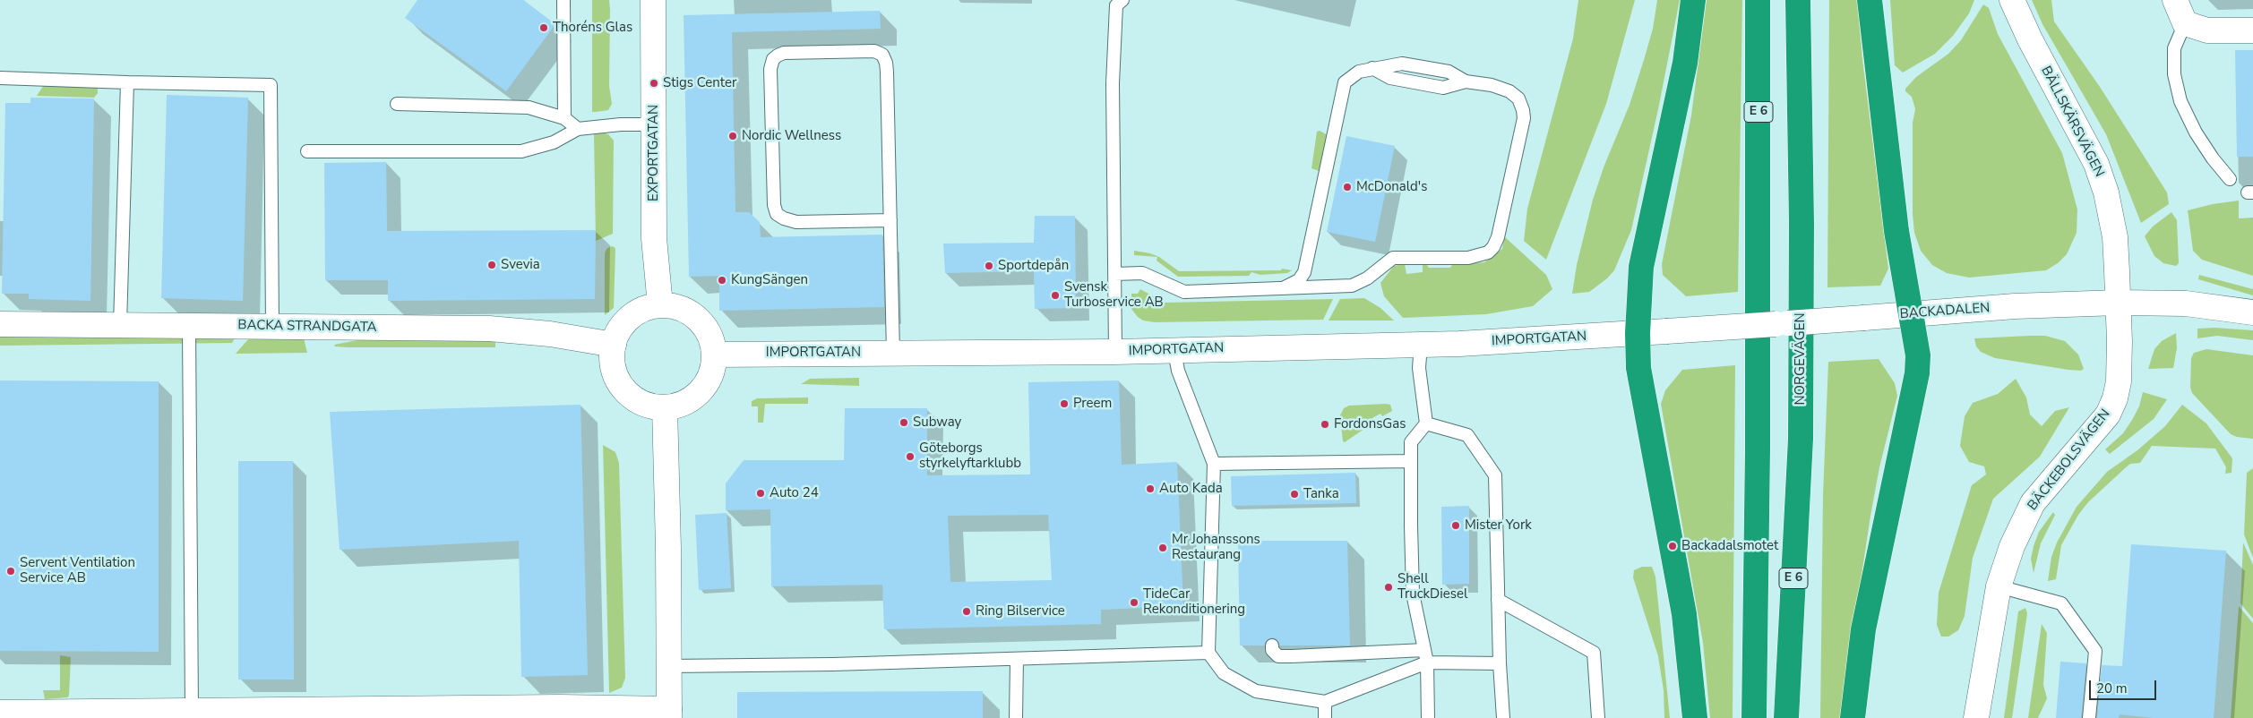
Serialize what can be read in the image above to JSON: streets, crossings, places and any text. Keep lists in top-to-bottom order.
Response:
{
  "streets": {
    "highway": ["E 6", "NORGEVÄGEN"],
    "street": [
      "BÄLLSKÄRSVÄGEN",
      "EXPORTGATAN",
      "BACKADALEN",
      "BACKA STRANDGATA",
      "IMPORTGATAN",
      "BÄCKEBOLSVÄGEN"
    ]
  },
  "crossings": [
    ["BÄLLSKÄRSVÄGEN", "BACKADALEN"],
    ["BÄLLSKÄRSVÄGEN", "BÄCKEBOLSVÄGEN"],
    ["EXPORTGATAN", "BACKA STRANDGATA"],
    ["EXPORTGATAN", "IMPORTGATAN"],
    ["BACKADALEN", "IMPORTGATAN"],
    ["BACKADALEN", "BÄCKEBOLSVÄGEN"],
    ["BACKA STRANDGATA", "IMPORTGATAN"]
  ],
  "places": [
    "Thoréns Glas",
    "Stigs Center",
    "Nordic Wellness",
    "McDonald's",
    "Svevia",
    "Sportdepån",
    "KungSängen",
    "Svensk Turboservice AB",
    "Preem",
    "Subway",
    "FordonsGas",
    "Göteborgs styrkelyftarklubb",
    "Auto Kada",
    "Auto 24",
    "Tanka",
    "Mister York",
    "Backadalsmotet",
    "Mr Johanssons Restaurang",
    "Servent Ventilation Service AB",
    "Shell TruckDiesel",
    "TideCar Rekonditionering",
    "Ring Bilservice"
  ],
  "scale_bar": "20 m"
}
